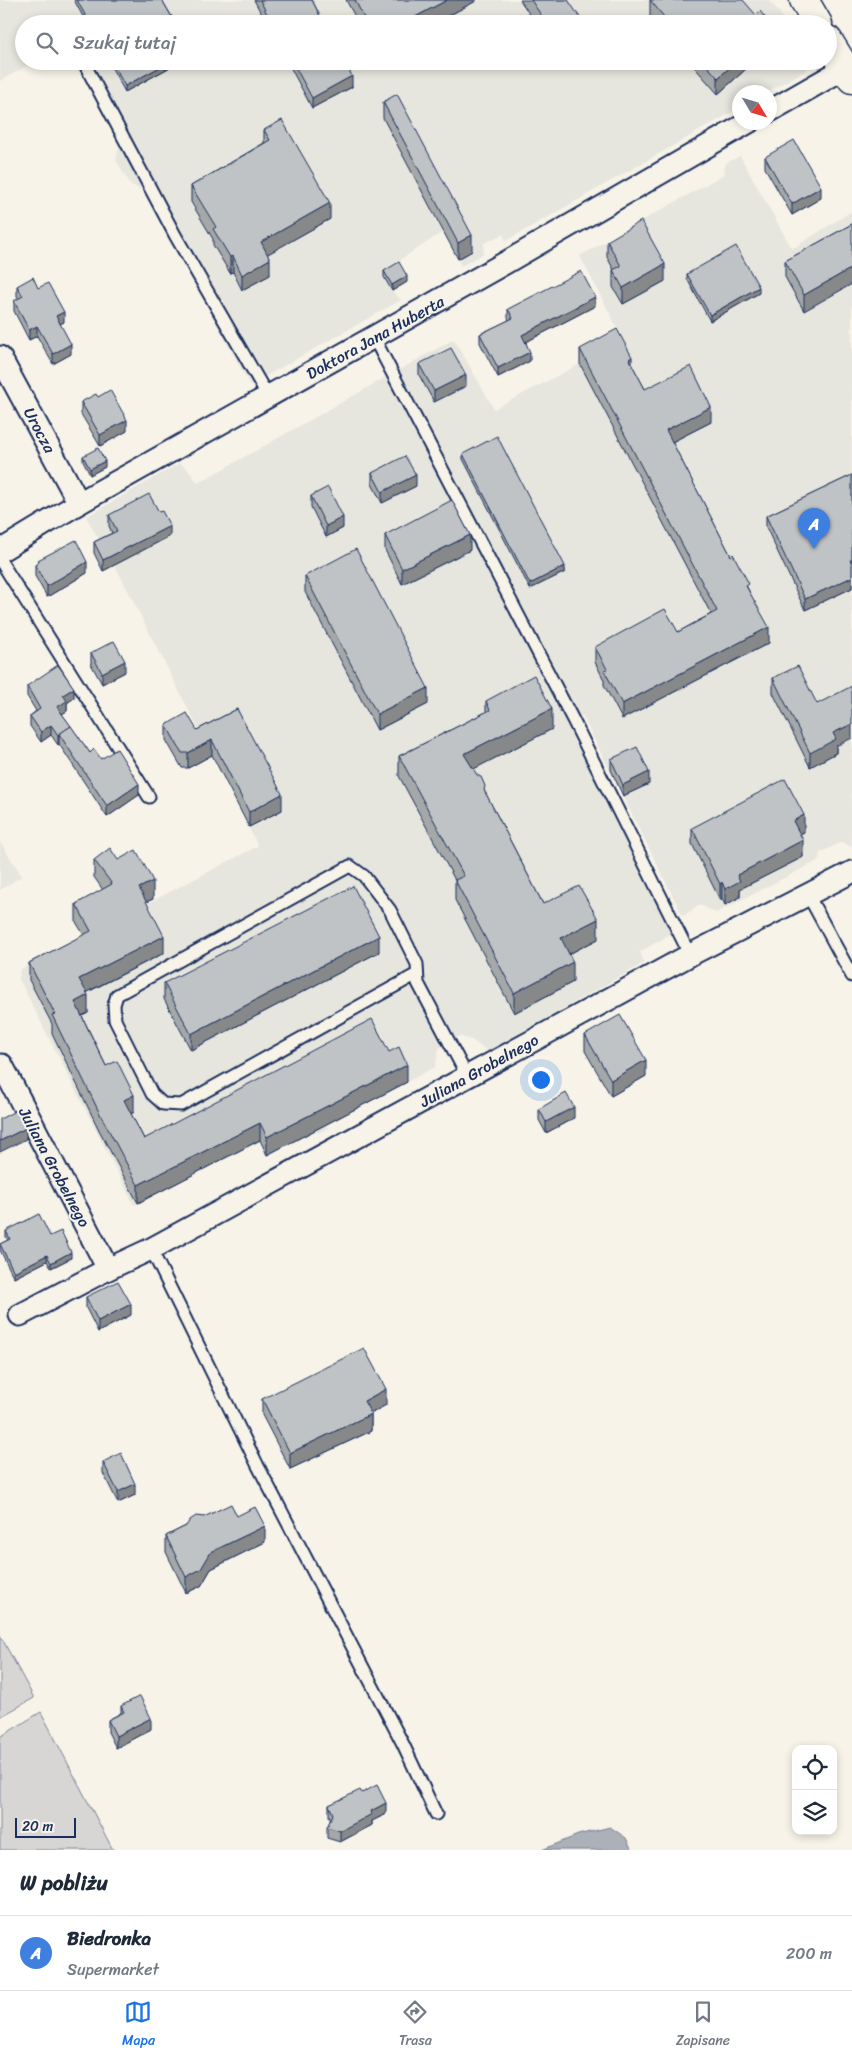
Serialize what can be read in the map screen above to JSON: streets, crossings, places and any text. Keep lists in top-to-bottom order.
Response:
{
  "streets": {
    "street": ["Doktora Jana Huberta", "Urocza", "Juliana Grobelnego"]
  },
  "crossings": [
    ["Doktora Jana Huberta", "Urocza"]
  ],
  "scale_bar": "20 m",
  "north": "bottom right",
  "page": {
    "search": "Szukaj tutaj",
    "pins": "A",
    "scale": "20 m",
    "heading": "W pobliżu",
    "list": [
      {
        "mark": "A",
        "name": "Biedronka",
        "note": "Supermarket",
        "value": "200 m"
      }
    ],
    "nav": ["Mapa", "Trasa", "Zapisane"]
  }
}
